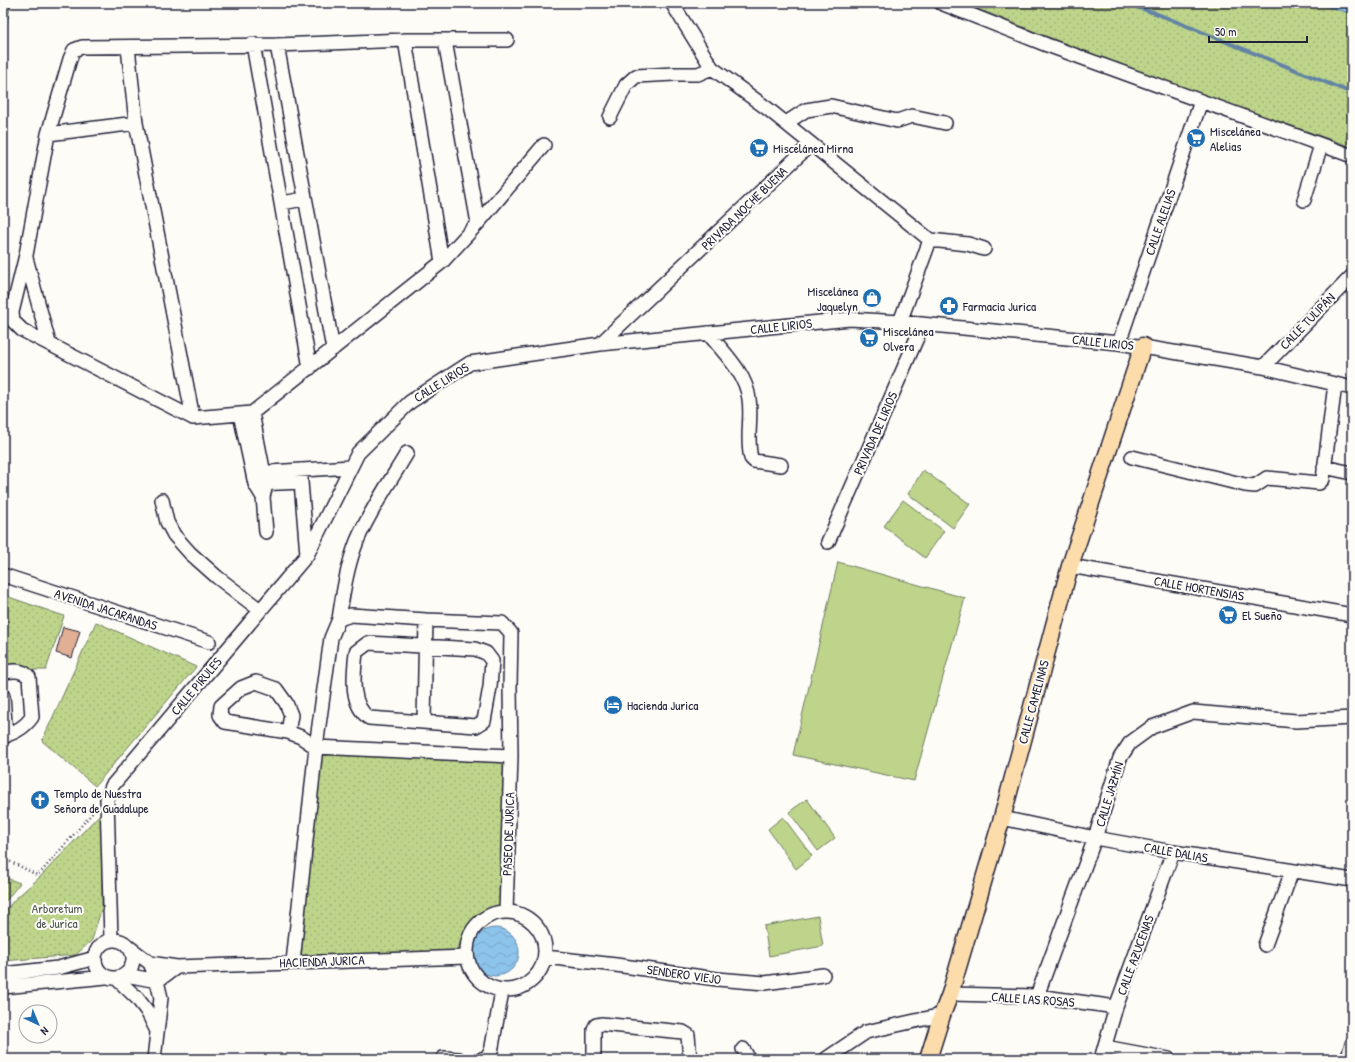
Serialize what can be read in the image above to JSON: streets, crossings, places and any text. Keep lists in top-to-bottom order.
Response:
{
  "streets": {
    "main road": ["CALLE CAMELINAS"],
    "street": [
      "PRIVADA NOCHE BUENA",
      "CALLE ALELIAS",
      "CALLE TULIPÁN",
      "CALLE LIRIOS",
      "PRIVADA DE LIRIOS",
      "CALLE HORTENSIAS",
      "AVENIDA JACARANDAS",
      "CALLE PIRULES",
      "CALLE JAZMÍN",
      "PASEO DE JURICA",
      "CALLE DALIAS",
      "CALLE AZUCENAS",
      "HACIENDA JURICA",
      "SENDERO VIEJO",
      "CALLE LAS ROSAS"
    ]
  },
  "crossings": [
    ["PRIVADA NOCHE BUENA", "CALLE LIRIOS"],
    ["CALLE ALELIAS", "CALLE LIRIOS"],
    ["CALLE TULIPÁN", "CALLE LIRIOS"],
    ["CALLE LIRIOS", "PRIVADA DE LIRIOS"],
    ["CALLE LIRIOS", "CALLE PIRULES"],
    ["CALLE LIRIOS", "CALLE CAMELINAS"],
    ["CALLE HORTENSIAS", "CALLE CAMELINAS"],
    ["CALLE CAMELINAS", "CALLE DALIAS"],
    ["CALLE CAMELINAS", "CALLE LAS ROSAS"],
    ["CALLE JAZMÍN", "CALLE DALIAS"],
    ["CALLE JAZMÍN", "CALLE LAS ROSAS"],
    ["PASEO DE JURICA", "HACIENDA JURICA"],
    ["PASEO DE JURICA", "SENDERO VIEJO"],
    ["CALLE DALIAS", "CALLE AZUCENAS"],
    ["CALLE AZUCENAS", "CALLE LAS ROSAS"],
    ["HACIENDA JURICA", "SENDERO VIEJO"]
  ],
  "parks": ["Arboretum de Jurica"],
  "places": {
    "supermarket": [
      "Miscelánea Alelias",
      "Miscelánea Mirna",
      "Miscelánea Olvera",
      "El Sueño"
    ],
    "shop": ["Miscelánea Jaquelyn"],
    "pharmacy": ["Farmacia Jurica"],
    "hotel": ["Hacienda Jurica"],
    "church": ["Templo de Nuestra Señora de Guadalupe"]
  },
  "scale_bar": "50 m",
  "north": "bottom right"
}
